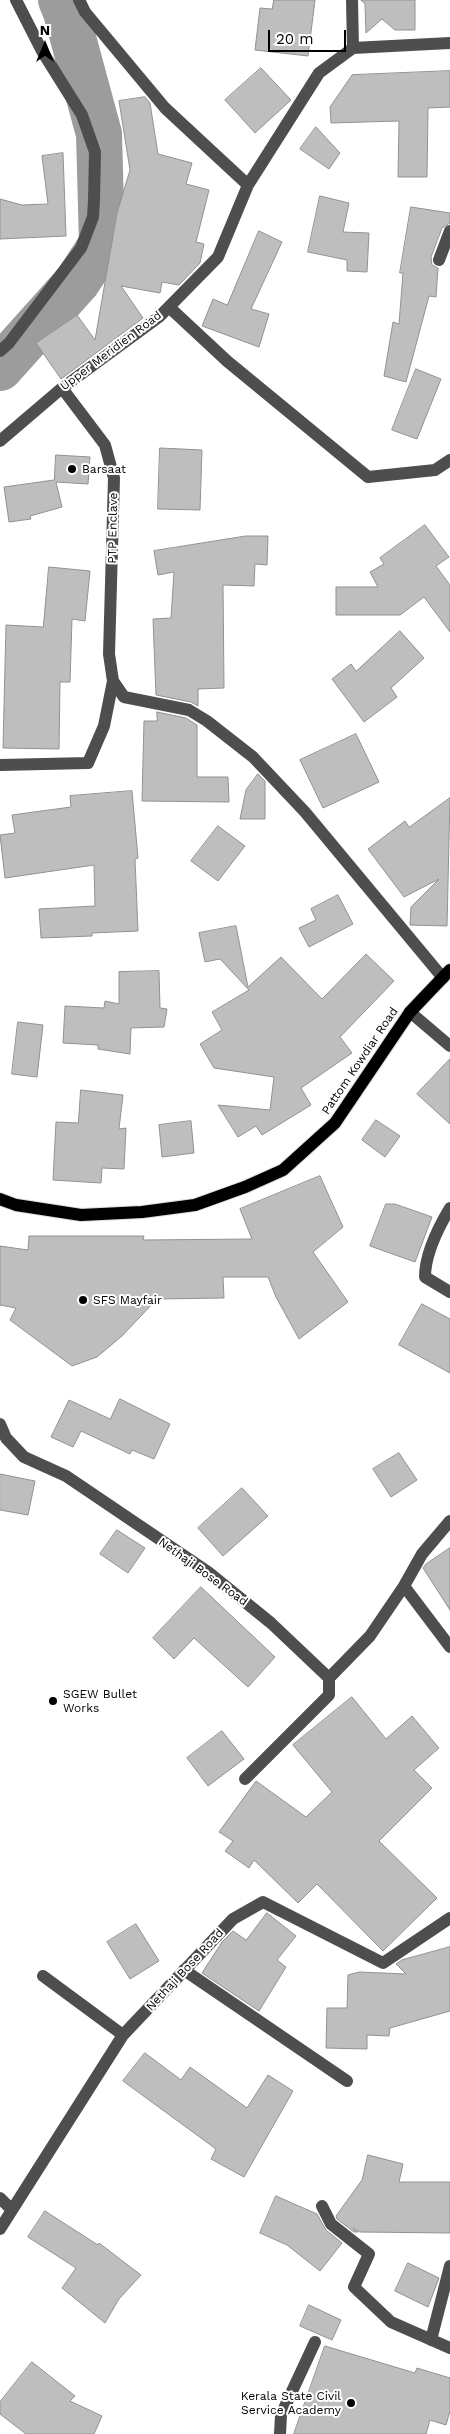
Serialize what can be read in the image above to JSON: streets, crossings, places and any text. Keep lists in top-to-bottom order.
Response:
{
  "streets": {
    "main road": ["Pattom Kowdiar Road"],
    "street": ["Upper Meridien Road", "PTP Enclave", "Nethaji Bose Road"]
  },
  "crossings": [
    ["Upper Meridien Road", "PTP Enclave"]
  ],
  "places": [
    "Barsaat",
    "SFS Mayfair",
    "SGEW Bullet Works",
    "Kerala State Civil Service Academy"
  ],
  "scale_bar": "20 m",
  "north": "top"
}
